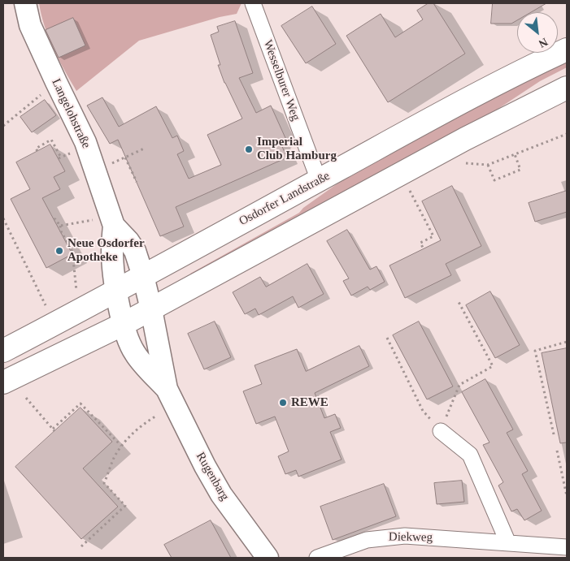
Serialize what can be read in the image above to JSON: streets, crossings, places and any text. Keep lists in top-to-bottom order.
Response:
{
  "streets": {
    "main road": ["Osdorfer Landstraße"],
    "street": [
      "Wesselburer Weg",
      "Langelohstraße",
      "Rugenbarg",
      "Diekweg"
    ]
  },
  "crossings": [
    ["Wesselburer Weg", "Osdorfer Landstraße"],
    ["Langelohstraße", "Osdorfer Landstraße"],
    ["Langelohstraße", "Rugenbarg"]
  ],
  "places": ["Imperial Club Hamburg", "Neue Osdorfer Apotheke", "REWE"],
  "north": "bottom right"
}
